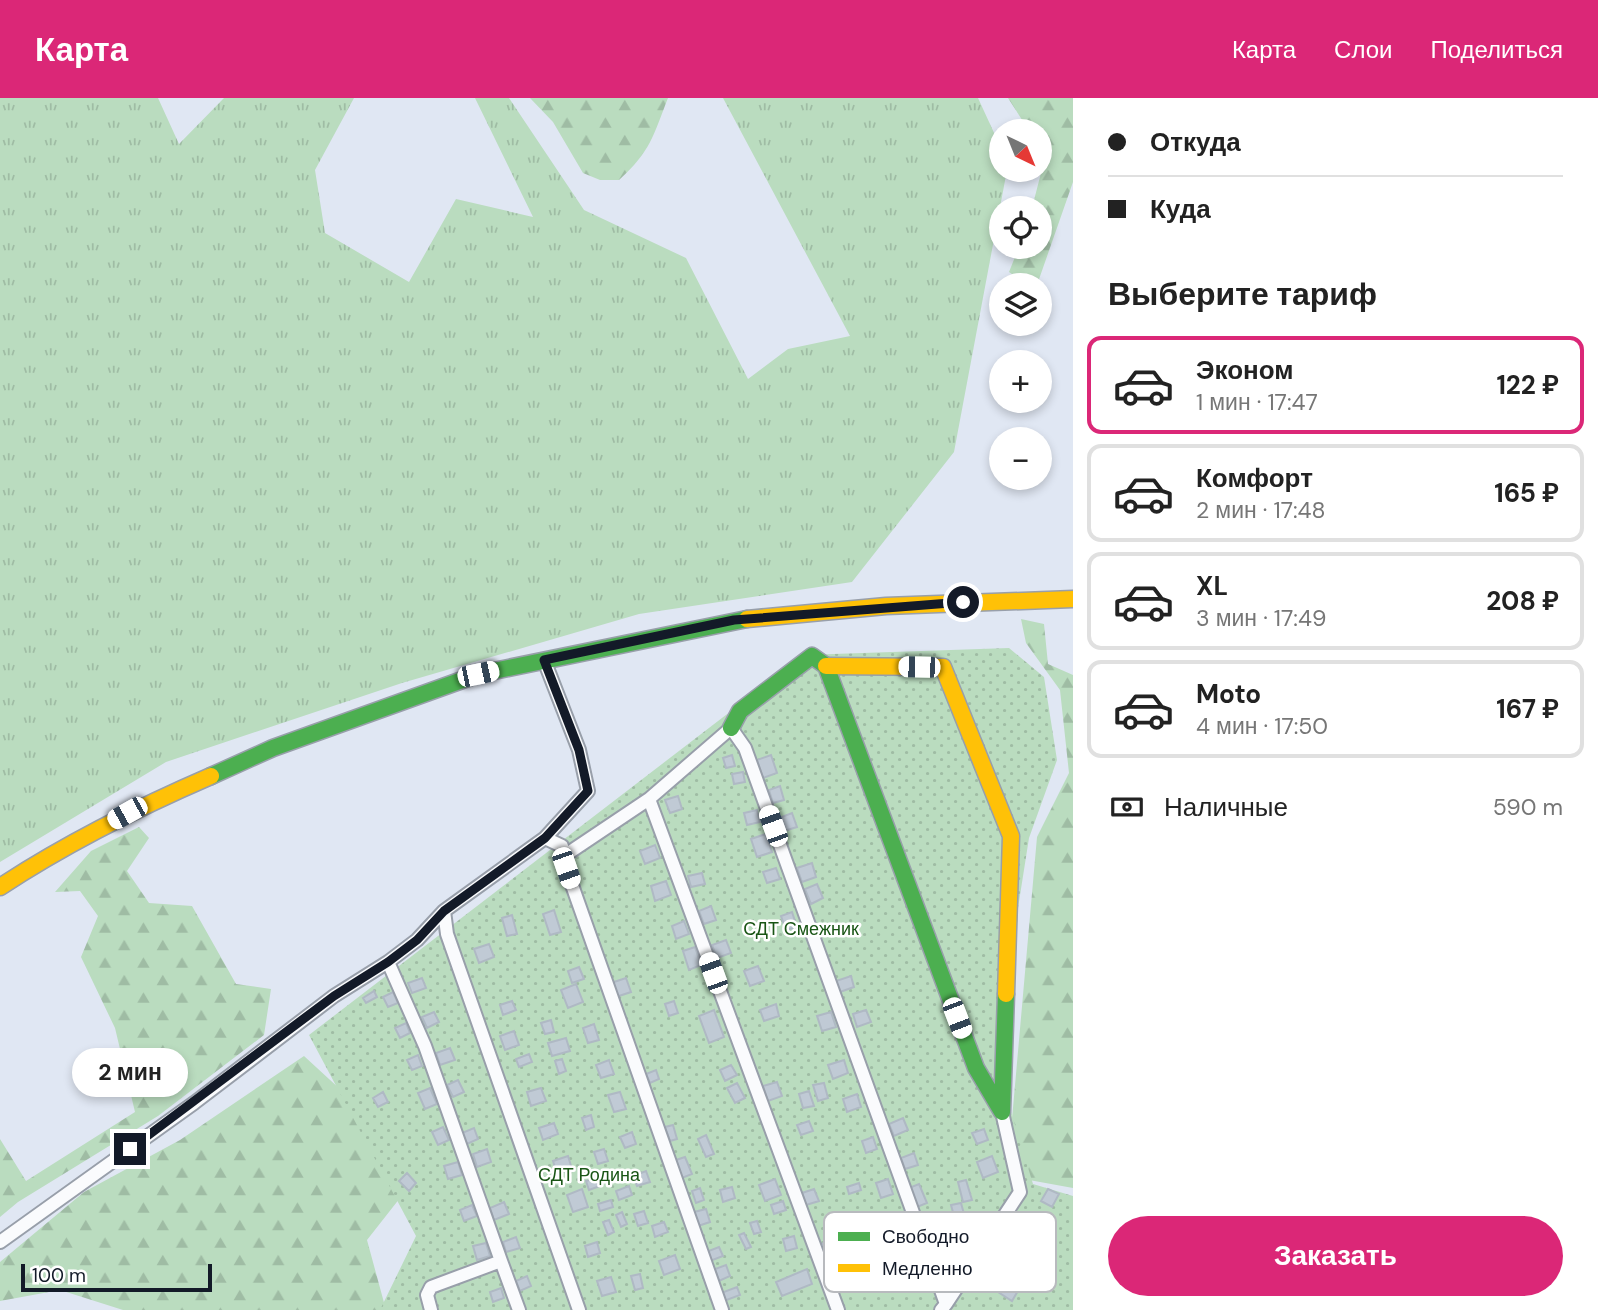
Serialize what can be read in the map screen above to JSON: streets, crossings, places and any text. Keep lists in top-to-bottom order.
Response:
{
  "parks": ["СДТ Смежник", "СДТ Родина"],
  "legend": ["Свободно", "Медленно"],
  "scale_bar": "100 m",
  "north": "bottom right",
  "page": {
    "header": "Карта",
    "nav": ["Карта", "Слои", "Поделиться"],
    "banner": ["Откуда", "Куда"],
    "map_buttons": ["+", "−"],
    "heading": "Выберите тариф",
    "list": [
      {
        "name": "Эконом",
        "note": "1 мин · 17:47",
        "value": "122 ₽"
      },
      {
        "name": "Комфорт",
        "note": "2 мин · 17:48",
        "value": "165 ₽"
      },
      {
        "name": "XL",
        "note": "3 мин · 17:49",
        "value": "208 ₽"
      },
      {
        "name": "Moto",
        "note": "4 мин · 17:50",
        "value": "167 ₽"
      }
    ],
    "pay": ["Наличные", "590 m"],
    "bubble": "2 мин",
    "buttons": "Заказать",
    "scale": "100 m"
  }
}
